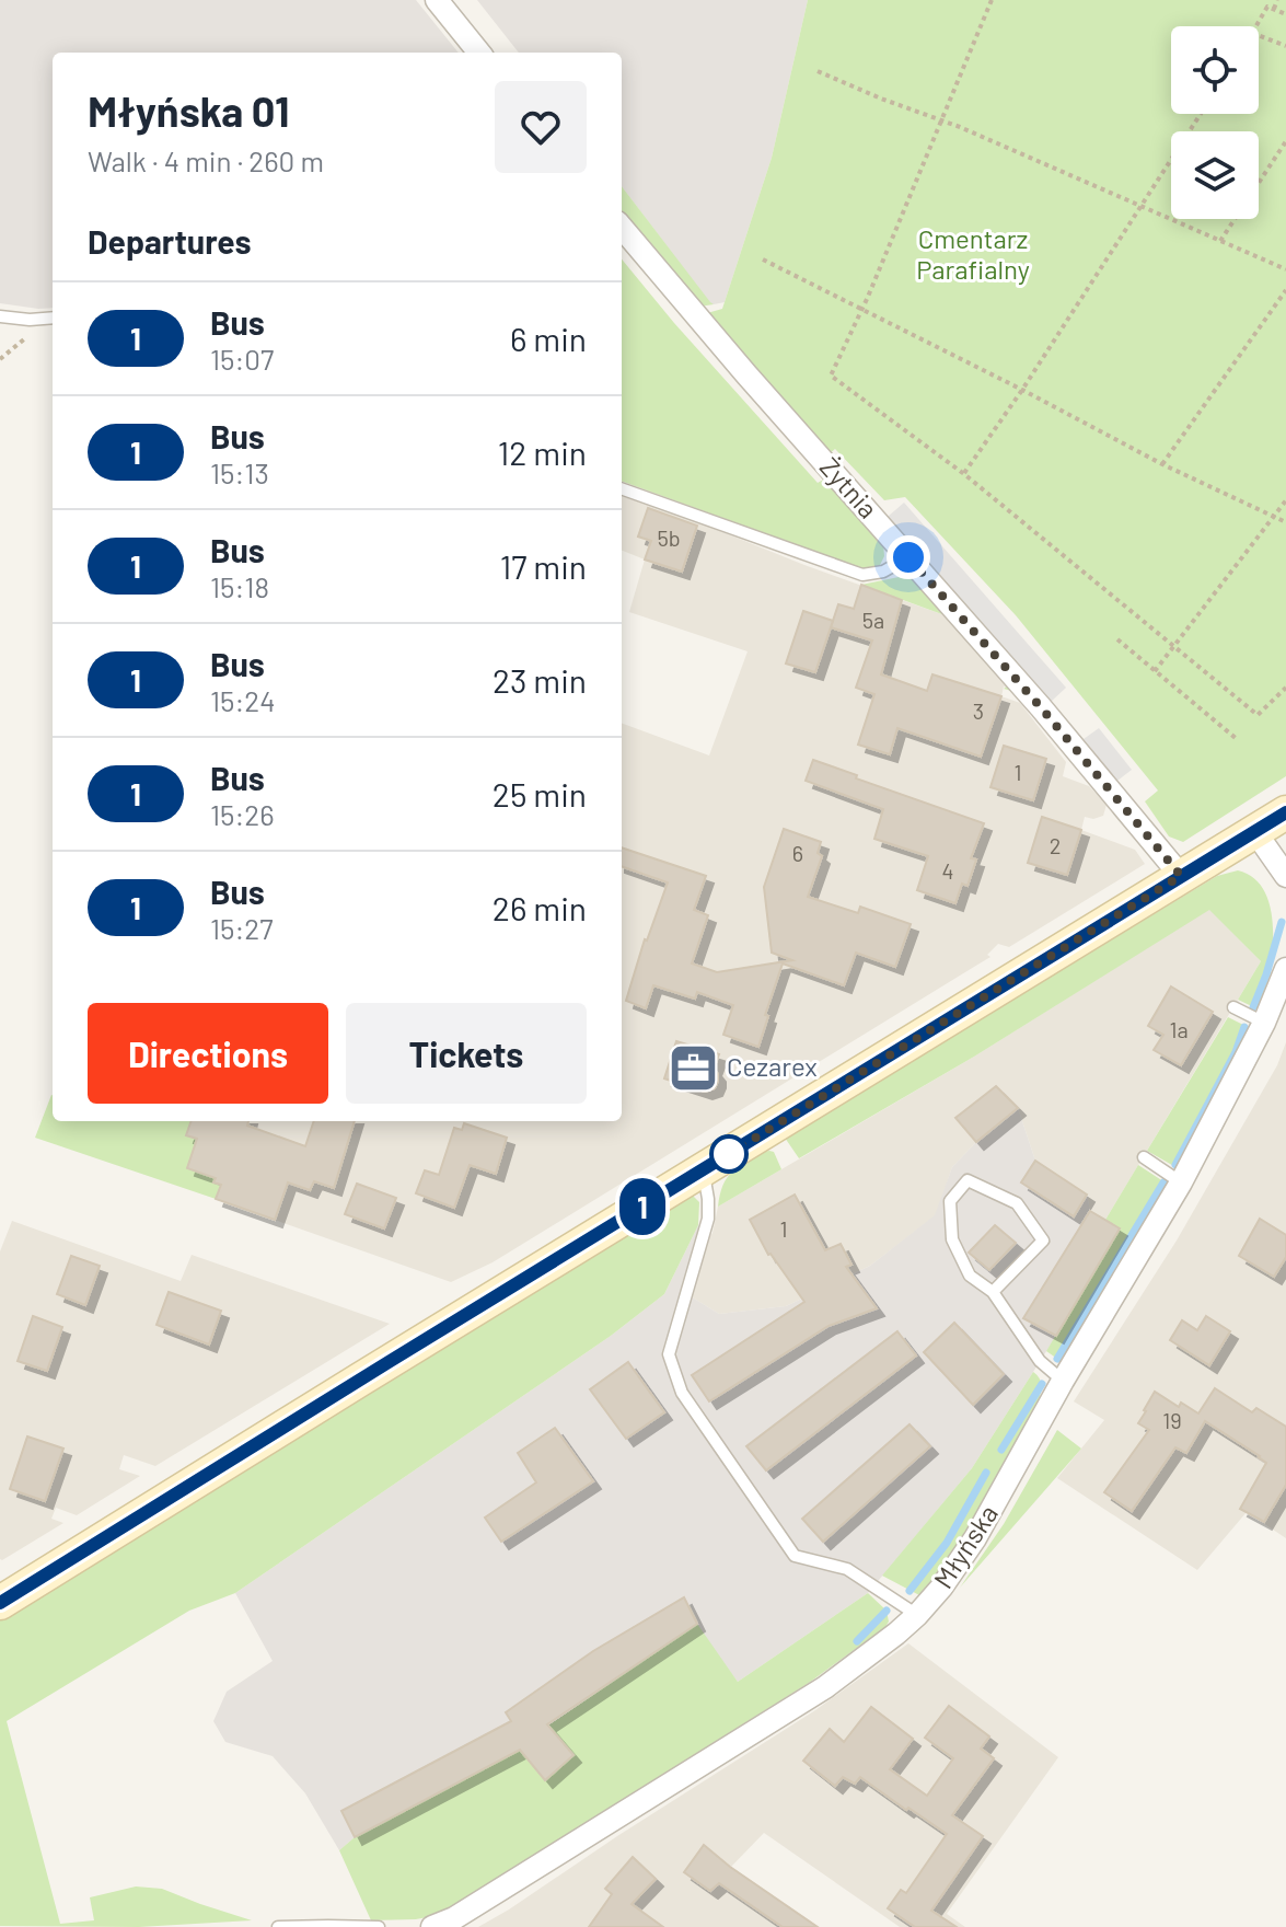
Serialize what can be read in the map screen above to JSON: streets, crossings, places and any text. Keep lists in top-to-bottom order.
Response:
{
  "streets": {
    "street": ["Żytnia", "Młyńska"]
  },
  "parks": ["Cmentarz Parafialny"],
  "places": {
    "office": ["Cezarex"]
  },
  "lines": ["bus line 1"],
  "house_numbers": [
    "5b",
    "5a",
    "3",
    "1",
    "2",
    "6",
    "4",
    "1a",
    "1",
    "19"
  ],
  "page": {
    "on_map": "1",
    "heading": [
      ["Młyńska 01", "Walk · 4 min · 260 m"],
      "Departures"
    ],
    "list": [
      {
        "mark": "1",
        "name": "Bus",
        "note": "15:07",
        "value": "6 min"
      },
      {
        "mark": "1",
        "name": "Bus",
        "note": "15:13",
        "value": "12 min"
      },
      {
        "mark": "1",
        "name": "Bus",
        "note": "15:18",
        "value": "17 min"
      },
      {
        "mark": "1",
        "name": "Bus",
        "note": "15:24",
        "value": "23 min"
      },
      {
        "mark": "1",
        "name": "Bus",
        "note": "15:26",
        "value": "25 min"
      },
      {
        "mark": "1",
        "name": "Bus",
        "note": "15:27",
        "value": "26 min"
      }
    ],
    "buttons": ["Directions", "Tickets"]
  }
}
